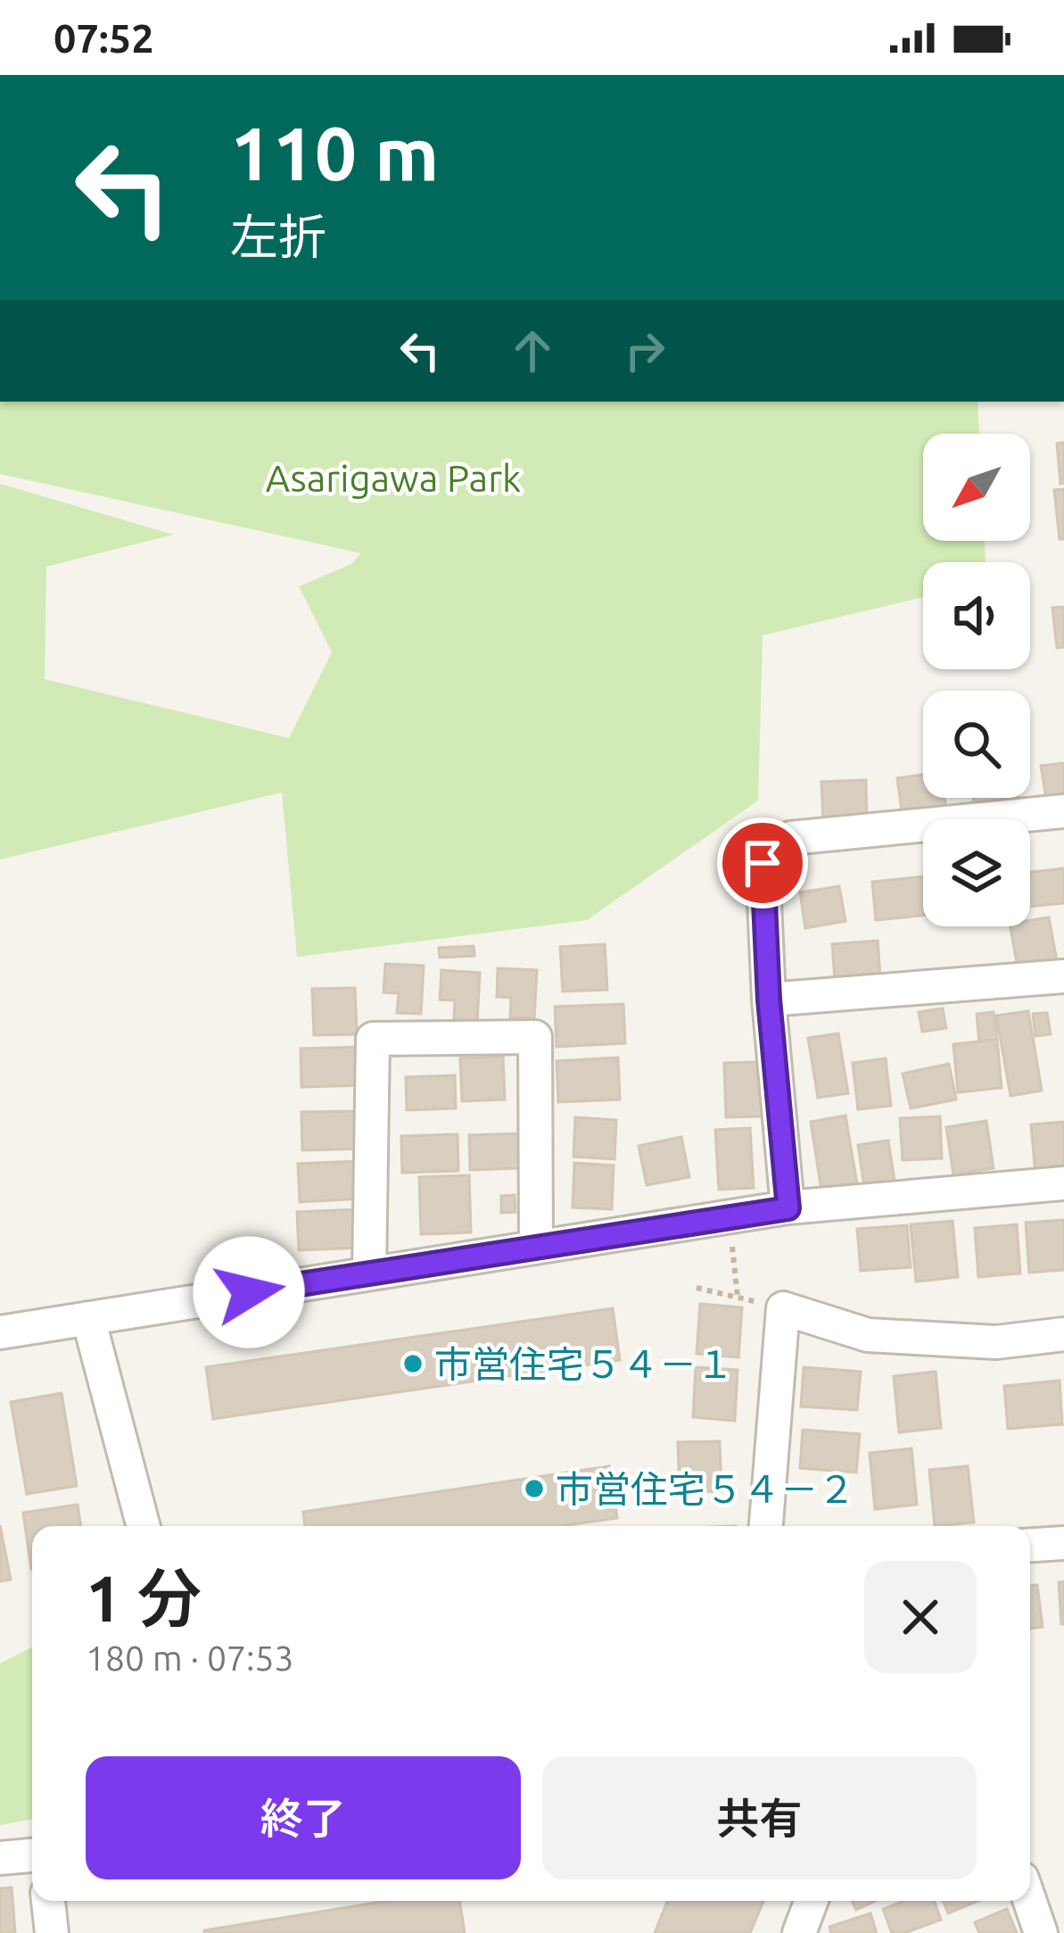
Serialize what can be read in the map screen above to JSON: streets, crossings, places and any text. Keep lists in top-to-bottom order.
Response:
{
  "parks": ["Asarigawa Park"],
  "places": ["市営住宅５４－１", "市営住宅５４－２"],
  "north": "bottom left",
  "page": {
    "status": "07:52",
    "turn": ["110 m", "左折"],
    "heading": ["1 分", "180 m · 07:53"],
    "buttons": ["終了", "共有"]
  }
}
